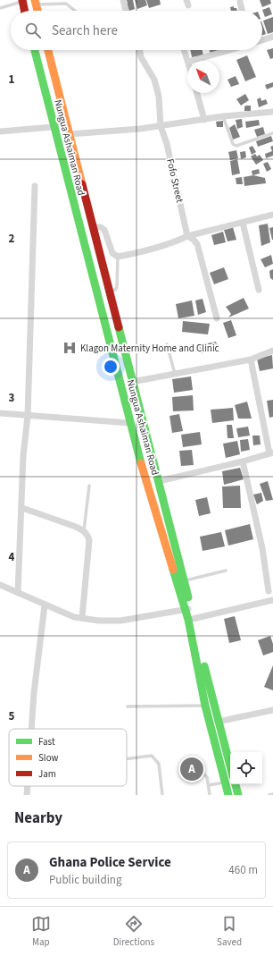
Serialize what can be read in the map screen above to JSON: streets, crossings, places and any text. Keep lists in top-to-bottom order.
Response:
{
  "streets": {
    "main road": ["Nungua Ashaiman Road"],
    "street": ["Fofo Street"]
  },
  "places": {
    "hospital": ["Klagon Maternity Home and Clinic"]
  },
  "legend": ["Fast", "Slow", "Jam"],
  "north": "top left",
  "page": {
    "search": "Search here",
    "pins": "A",
    "heading": "Nearby",
    "list": [
      {
        "mark": "A",
        "name": "Ghana Police Service",
        "note": "Public building",
        "value": "460 m"
      }
    ],
    "nav": ["Map", "Directions", "Saved"]
  },
  "grid": {
    "rows": [
      "1",
      "2",
      "3",
      "4",
      "5"
    ]
  }
}
